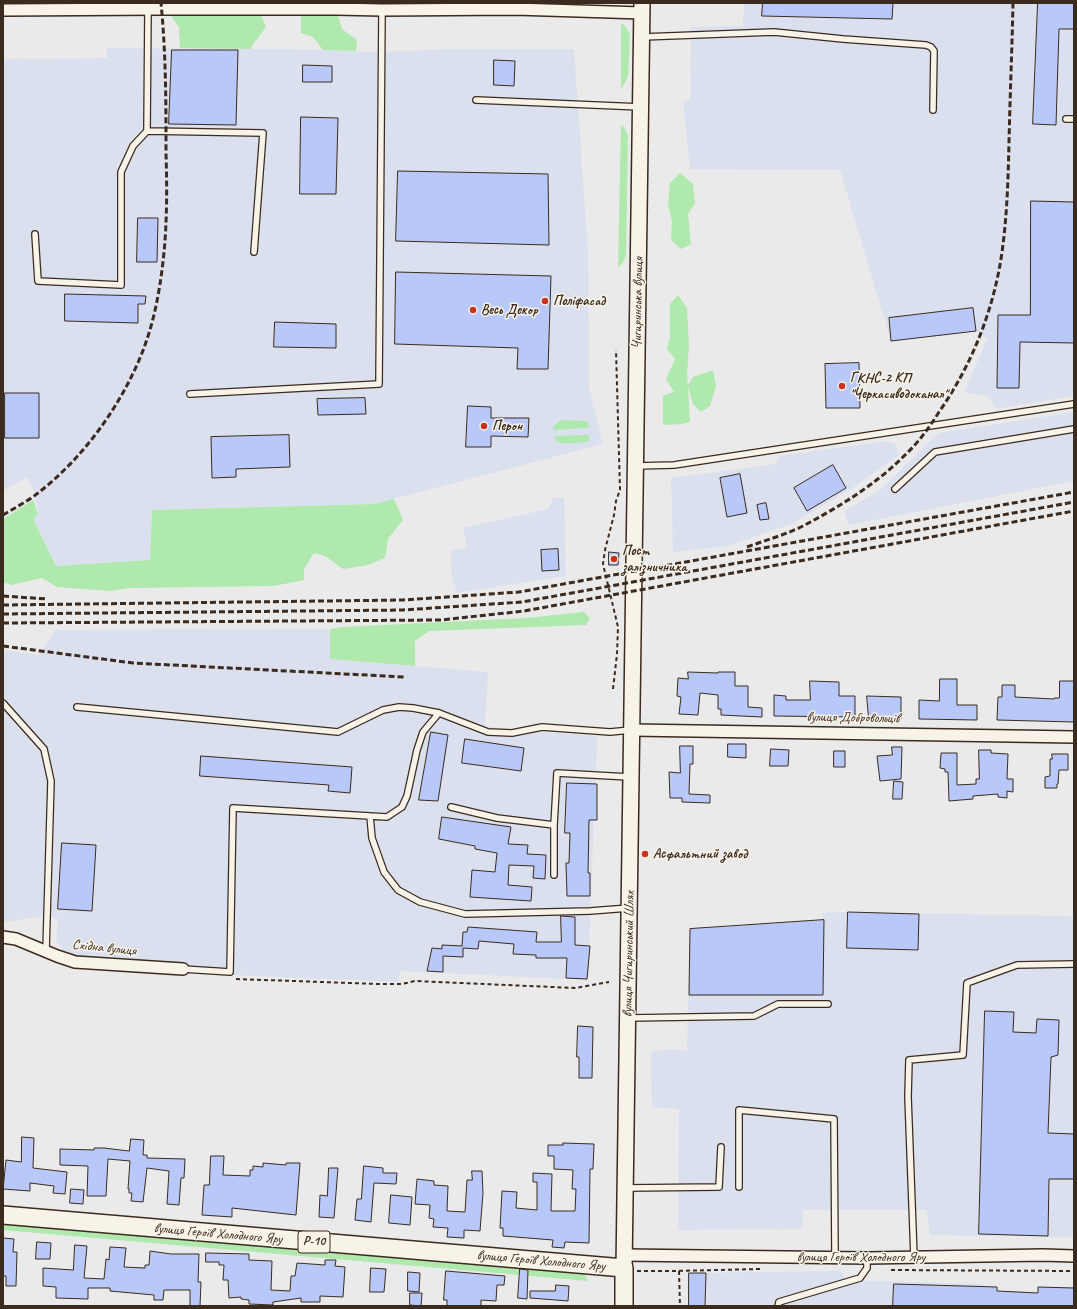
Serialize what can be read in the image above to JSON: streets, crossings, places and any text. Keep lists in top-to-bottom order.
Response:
{
  "streets": {
    "main road": [
      "Чигиринська вулиця",
      "вулиця Чигиринський Шлях",
      "вулиця Героїв Холодного Яру",
      "Р-10"
    ],
    "street": ["вулиця Добровольців", "Східна вулиця"]
  },
  "crossings": [
    ["Чигиринська вулиця", "вулиця Чигиринський Шлях"],
    ["вулиця Добровольців", "вулиця Чигиринський Шлях"],
    ["вулиця Чигиринський Шлях", "вулиця Героїв Холодного Яру"]
  ],
  "places": [
    "Поліфасад",
    "Весь Декор",
    "ГКНС-2 КП \"Черкасиводоканал\"",
    "Перон",
    "Пост залізничника",
    "Асфальтний завод"
  ]
}
